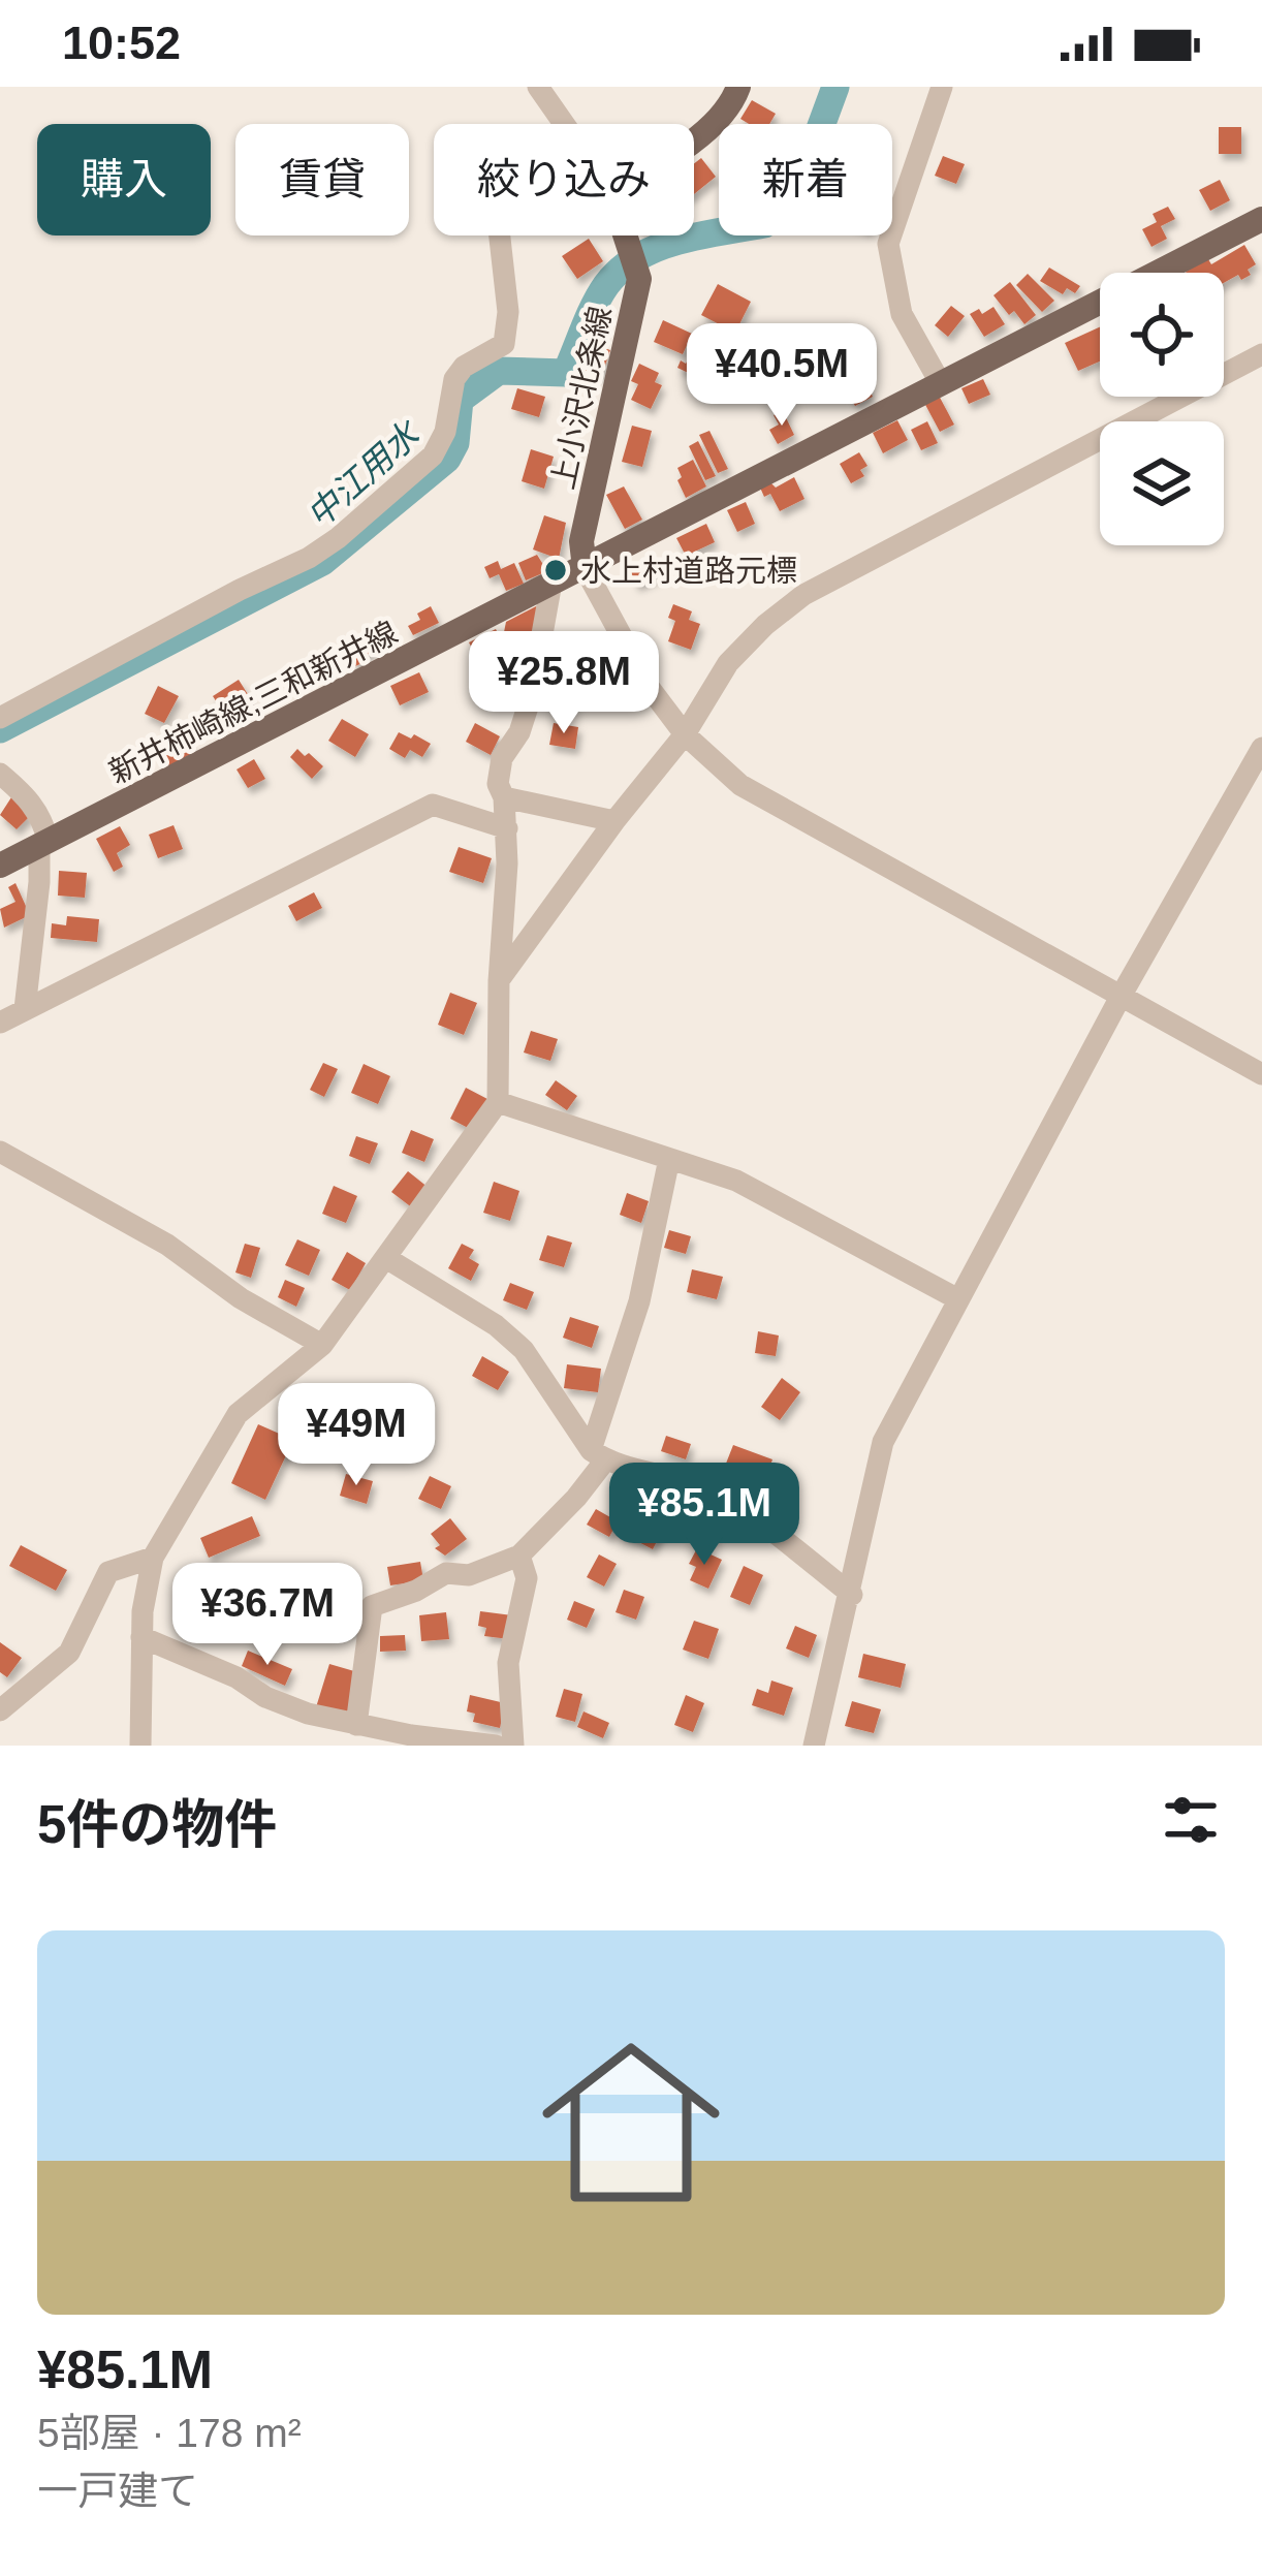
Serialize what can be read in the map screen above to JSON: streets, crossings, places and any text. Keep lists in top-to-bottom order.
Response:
{
  "streets": {
    "main road": ["上小沢北条線", "新井柿崎線;三和新井線"]
  },
  "crossings": [
    ["上小沢北条線", "新井柿崎線;三和新井線"]
  ],
  "water": ["中江用水"],
  "places": ["水上村道路元標"],
  "page": {
    "status": "10:52",
    "chip": [
      "購入",
      "賃貸",
      "絞り込み",
      "新着"
    ],
    "price": [
      "¥40.5M",
      "¥25.8M",
      "¥49M",
      "¥85.1M",
      "¥36.7M"
    ],
    "heading": "5件の物件",
    "list": [
      {
        "name": "¥85.1M",
        "note": "5部屋 · 178 m² · 一戸建て"
      }
    ]
  }
}
